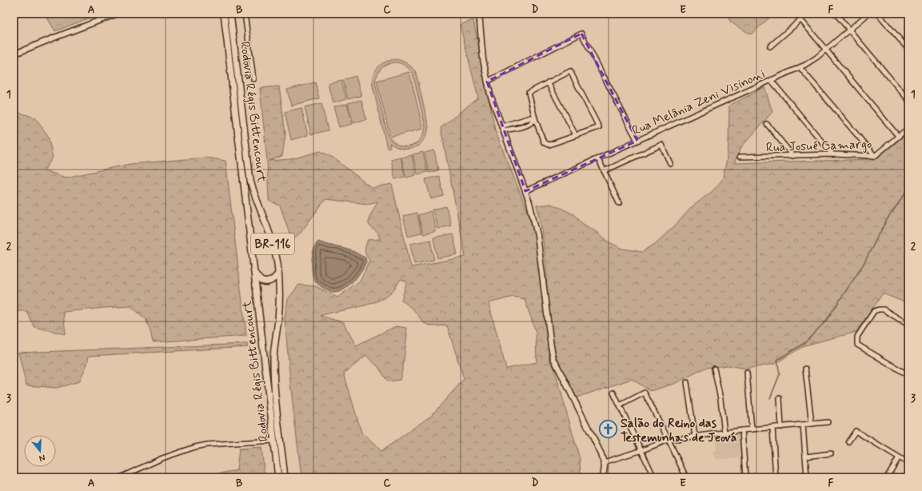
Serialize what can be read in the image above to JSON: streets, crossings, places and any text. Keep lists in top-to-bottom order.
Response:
{
  "streets": {
    "highway": ["Rodovia Régis Bittencourt", "BR-116"],
    "street": ["Rua Melânia Zeni Visinoni", "Rua Josué Camargo"]
  },
  "places": {
    "church": ["Salão do Reino das Testemunhas de Jeová"]
  },
  "north": "bottom",
  "grid": {
    "columns": [
      "A",
      "B",
      "C",
      "D",
      "E",
      "F"
    ],
    "rows": ["1", "2", "3"]
  }
}
